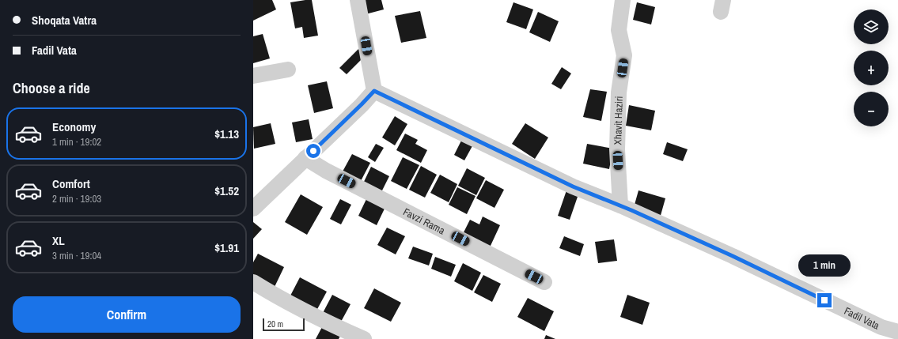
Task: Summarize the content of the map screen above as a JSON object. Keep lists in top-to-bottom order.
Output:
{
  "streets": {
    "street": ["Xhavit Haziri", "Favzi Rama", "Fadil Vata"]
  },
  "crossings": [
    ["Xhavit Haziri", "Fadil Vata"]
  ],
  "scale_bar": "20 m",
  "page": {
    "banner": ["Shoqata Vatra", "Fadil Vata"],
    "map_buttons": ["+", "−"],
    "heading": "Choose a ride",
    "list": [
      {
        "name": "Economy",
        "note": "1 min · 19:02",
        "value": "$1.13"
      },
      {
        "name": "Comfort",
        "note": "2 min · 19:03",
        "value": "$1.52"
      },
      {
        "name": "XL",
        "note": "3 min · 19:04",
        "value": "$1.91"
      }
    ],
    "bubble": "1 min",
    "buttons": "Confirm",
    "scale": "20 m"
  }
}
